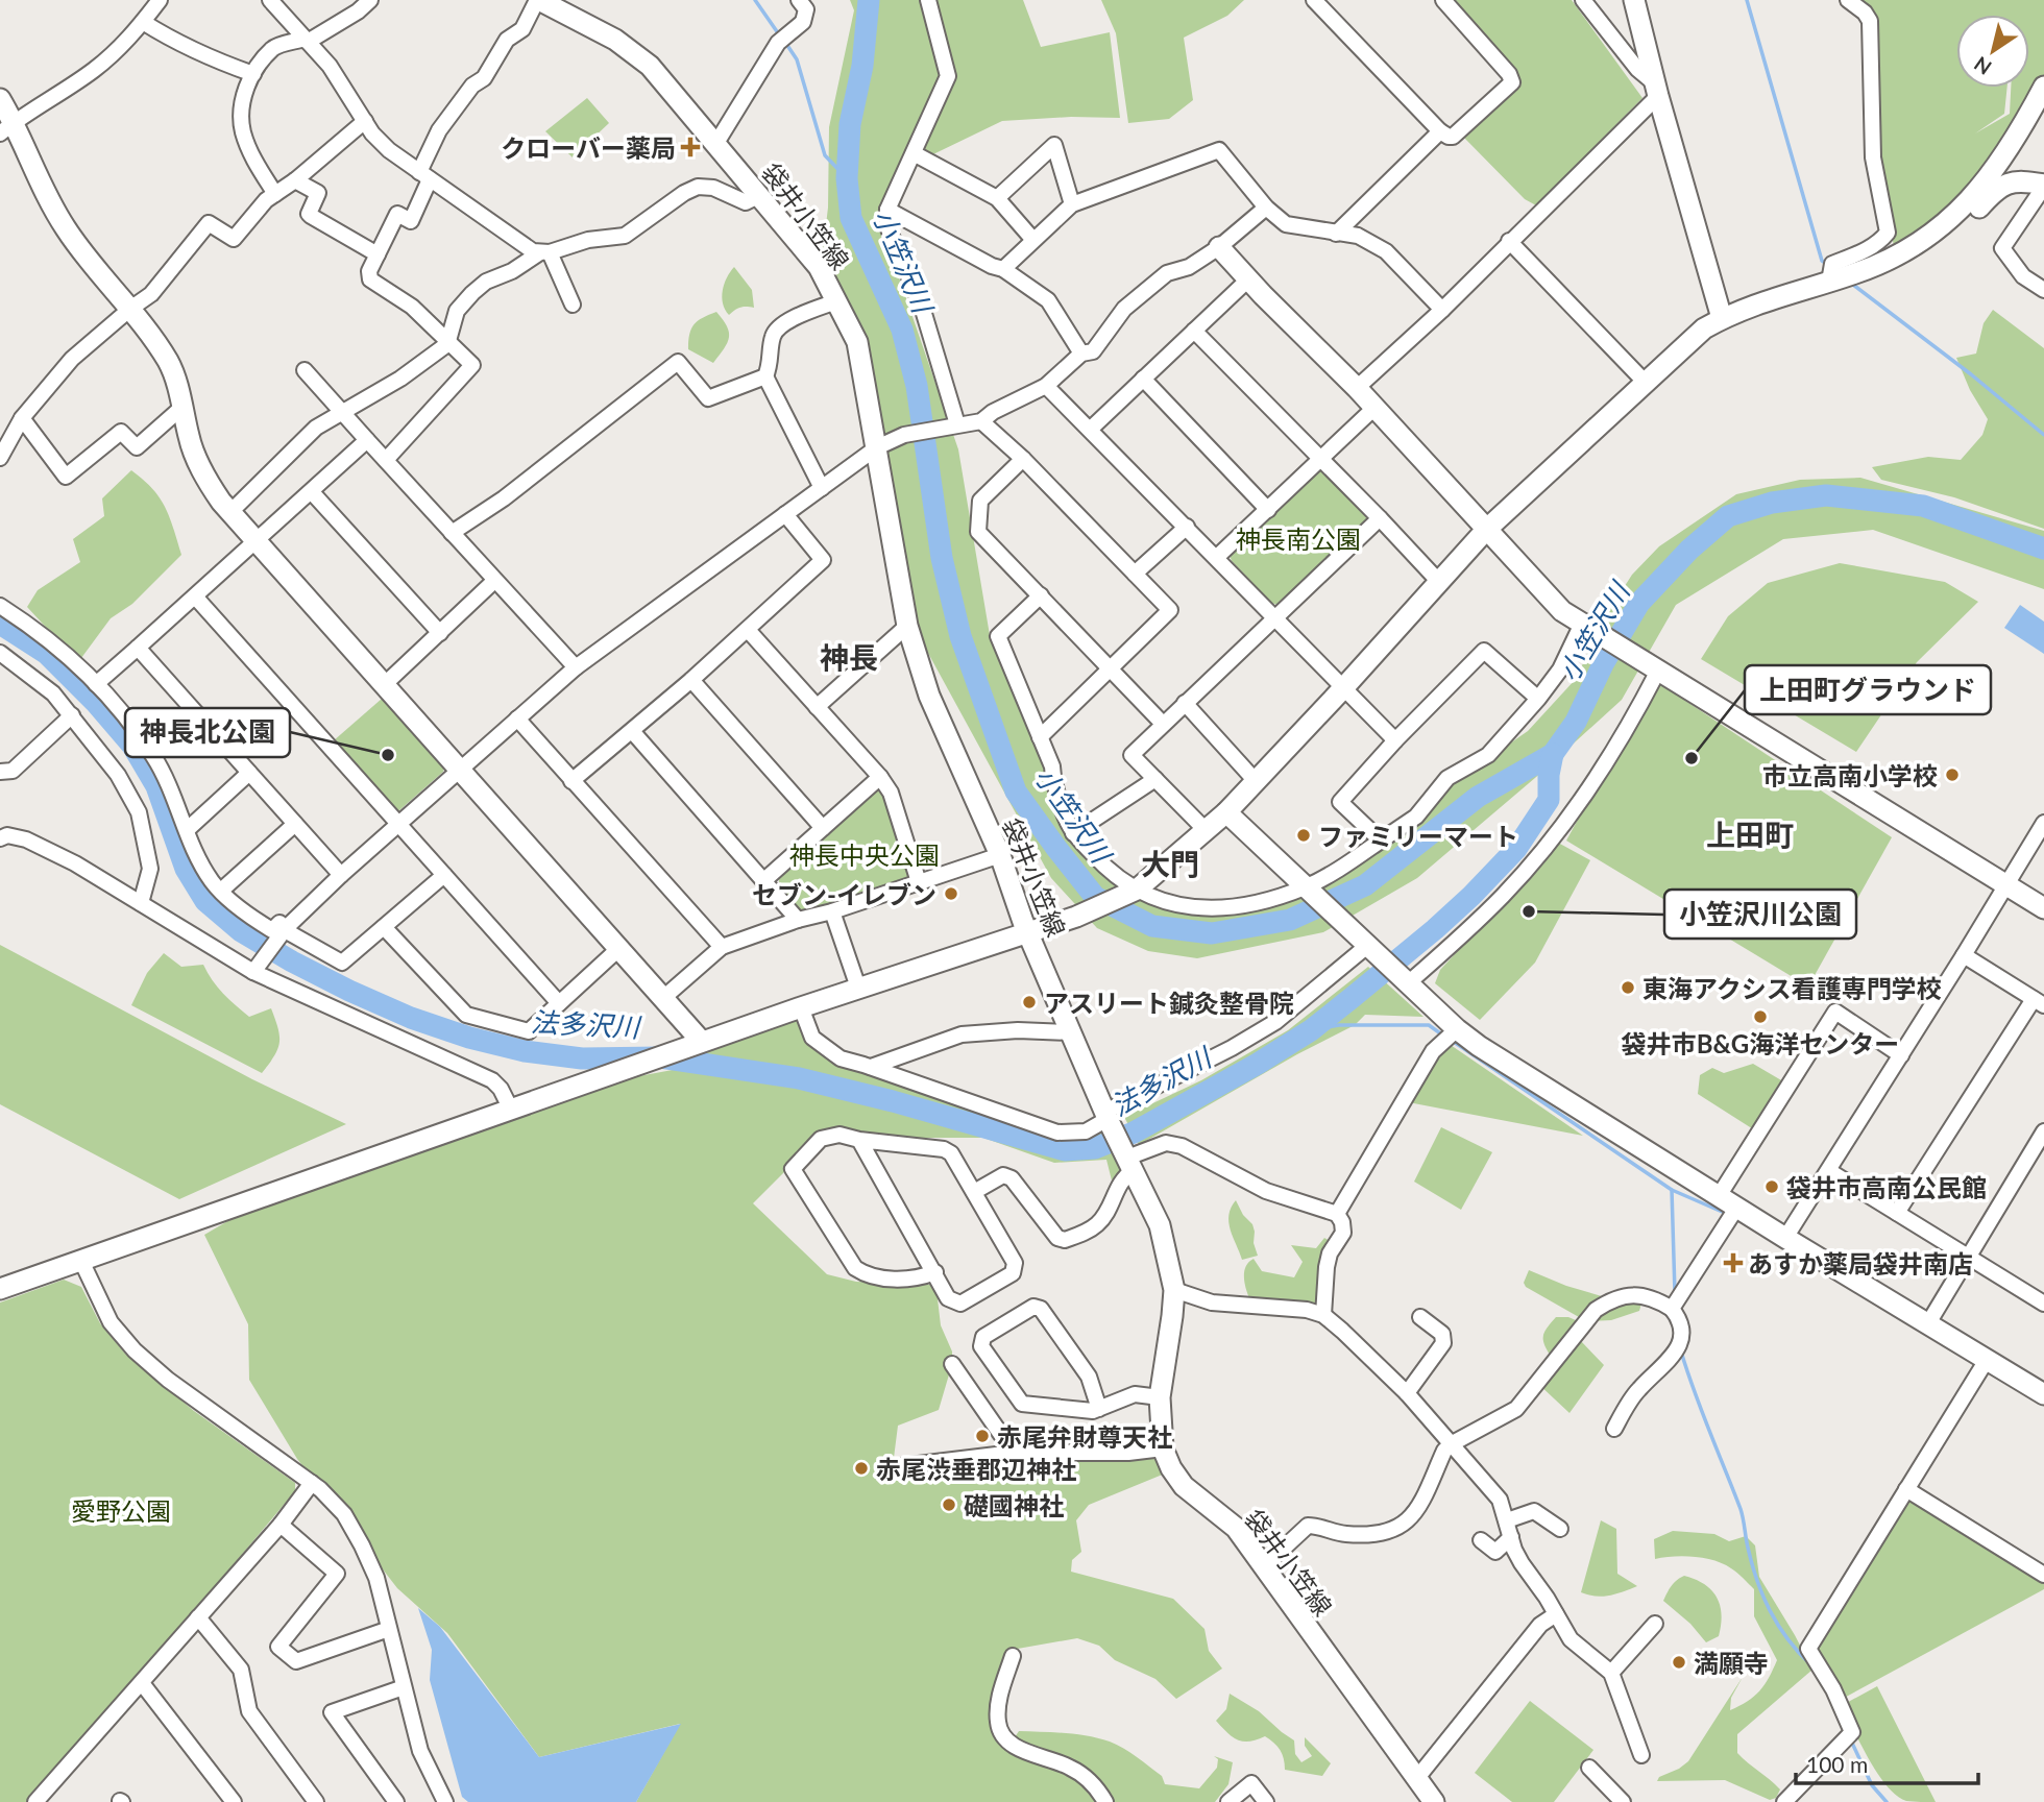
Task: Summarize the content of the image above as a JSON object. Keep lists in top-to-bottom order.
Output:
{
  "streets": {
    "street": ["袋井小笠線"]
  },
  "districts": ["神長", "上田町", "大門"],
  "water": ["小笠沢川", "法多沢川"],
  "parks": ["神長南公園", "神長中央公園", "愛野公園"],
  "places": {
    "health": ["クローバー薬局", "あすか薬局袋井南店"],
    "other": [
      "神長北公園",
      "上田町グラウンド",
      "市立高南小学校",
      "ファミリーマート",
      "セブン-イレブン",
      "小笠沢川公園",
      "東海アクシス看護専門学校",
      "アスリート鍼灸整骨院",
      "袋井市B&G海洋センター",
      "袋井市高南公民館",
      "赤尾弁財尊天社",
      "赤尾渋垂郡辺神社",
      "礎國神社",
      "満願寺"
    ]
  },
  "scale_bar": "100 m",
  "north": "bottom left"
}
